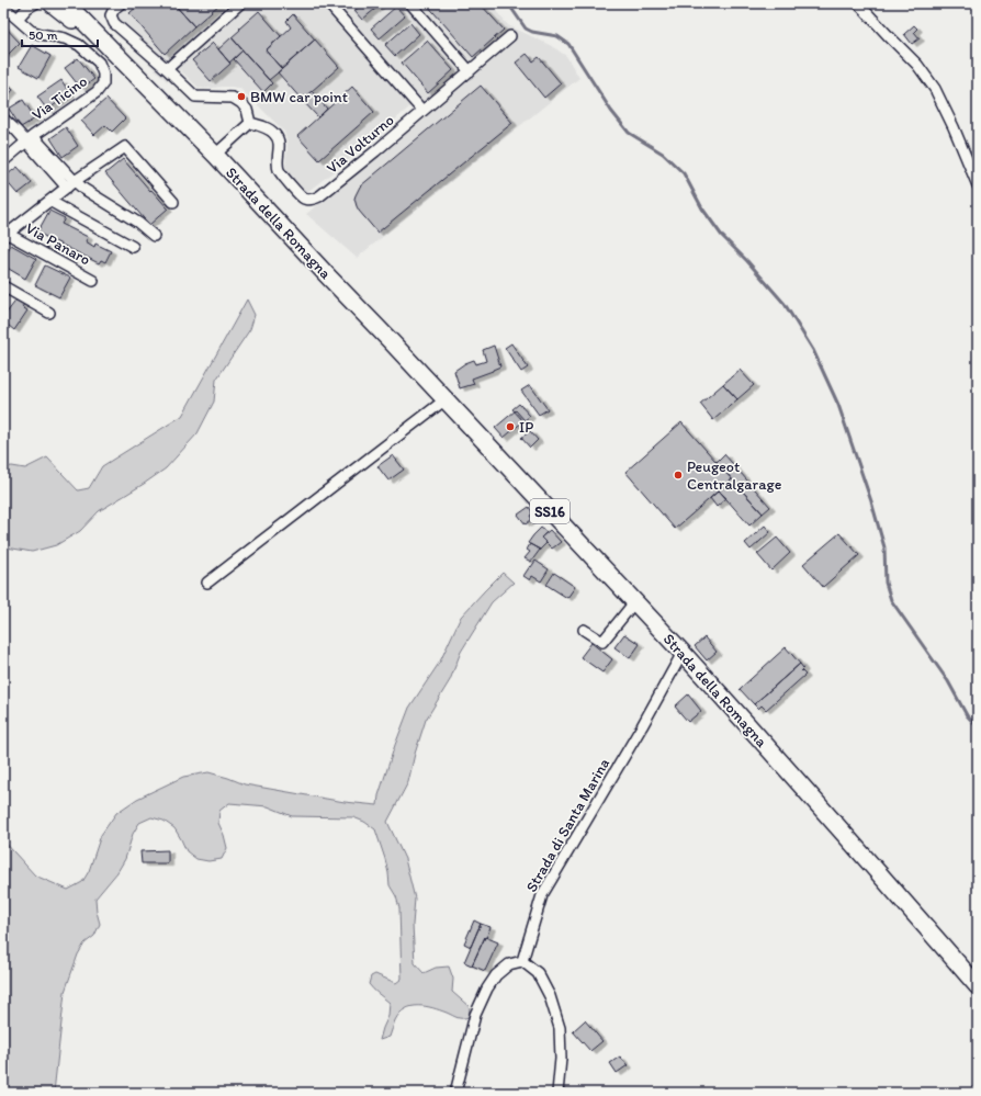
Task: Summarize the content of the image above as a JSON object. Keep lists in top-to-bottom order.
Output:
{
  "streets": {
    "main road": ["Strada della Romagna", "SS16"],
    "street": [
      "Via Ticino",
      "Via Volturno",
      "Via Panaro",
      "Strada di Santa Marina"
    ]
  },
  "crossings": [
    ["Strada della Romagna", "Strada di Santa Marina"]
  ],
  "places": ["BMW car point", "IP", "Peugeot Centralgarage"],
  "scale_bar": "50 m"
}
